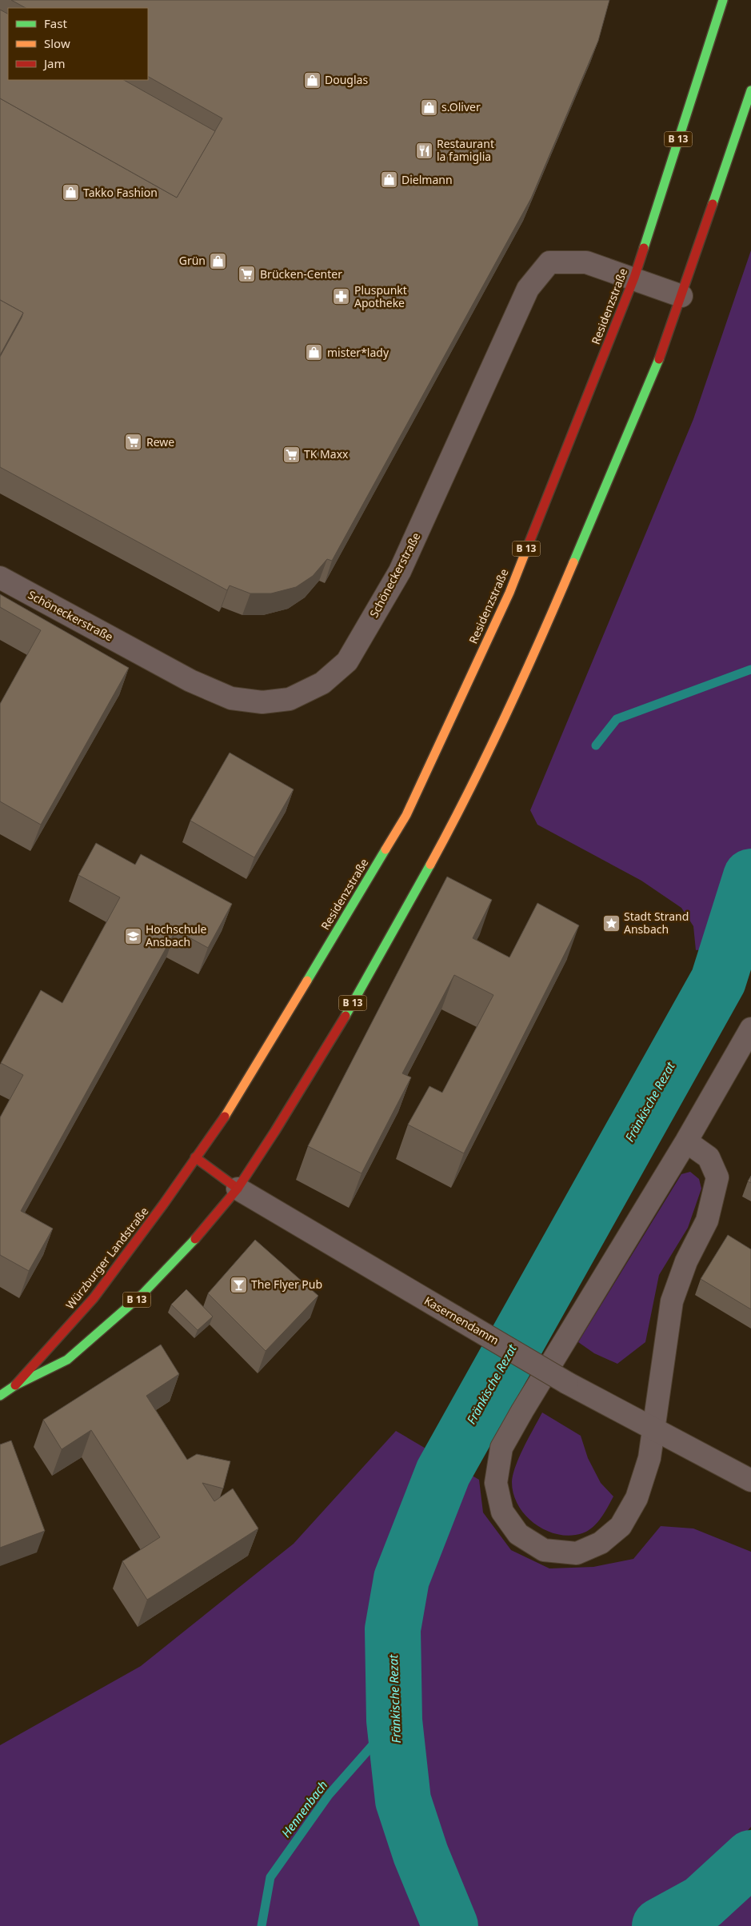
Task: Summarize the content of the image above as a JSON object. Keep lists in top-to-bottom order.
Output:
{
  "streets": {
    "main road": ["B 13", "Residenzstraße", "Würzburger Landstraße"],
    "street": ["Schöneckerstraße", "Kasernendamm"]
  },
  "crossings": [
    ["B 13", "Schöneckerstraße"],
    ["B 13", "Würzburger Landstraße"],
    ["B 13", "Kasernendamm"],
    ["Residenzstraße", "Schöneckerstraße"],
    ["Residenzstraße", "Würzburger Landstraße"],
    ["Würzburger Landstraße", "Kasernendamm"]
  ],
  "water": ["Fränkische Rezat", "Hennenbach"],
  "places": {
    "shop": [
      "Douglas",
      "s.Oliver",
      "Dielmann",
      "Takko Fashion",
      "Grün",
      "mister*lady"
    ],
    "restaurant": ["Restaurant la famiglia"],
    "supermarket": ["Brücken-Center", "Rewe", "TK Maxx"],
    "pharmacy": ["Pluspunkt Apotheke"],
    "place": ["Stadt Strand Ansbach"],
    "school or university": ["Hochschule Ansbach"],
    "bar": ["The Flyer Pub"]
  },
  "legend": ["Fast", "Slow", "Jam"]
}
